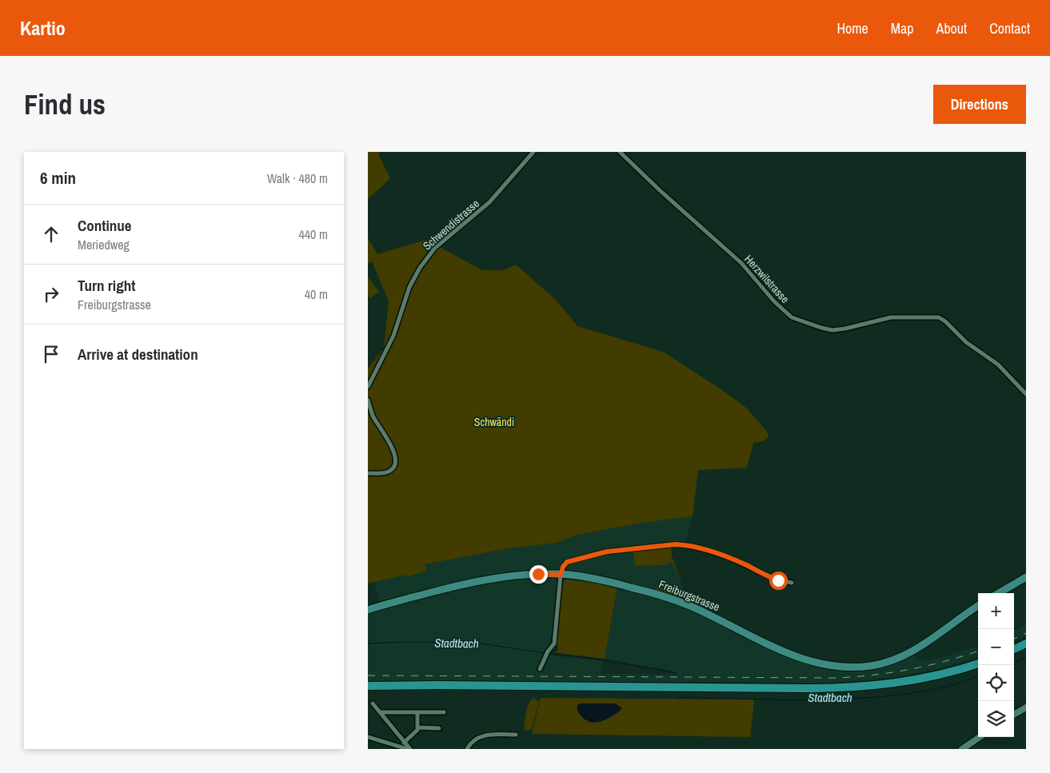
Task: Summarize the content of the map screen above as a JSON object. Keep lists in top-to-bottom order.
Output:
{
  "streets": {
    "main road": ["Freiburgstrasse"],
    "street": ["Schwendistrasse", "Herzwilstrasse"]
  },
  "water": ["Stadtbach"],
  "parks": ["Schwändi"],
  "page": {
    "header": "Kartio",
    "nav": [
      "Home",
      "Map",
      "About",
      "Contact"
    ],
    "buttons": "Directions",
    "title": "Find us",
    "heading": ["6 min", "Walk · 480 m"],
    "list": [
      ["Continue", "Meriedweg", "440 m"],
      ["Turn right", "Freiburgstrasse", "40 m"],
      "Arrive at destination"
    ],
    "map_buttons": ["+", "−"]
  }
}
